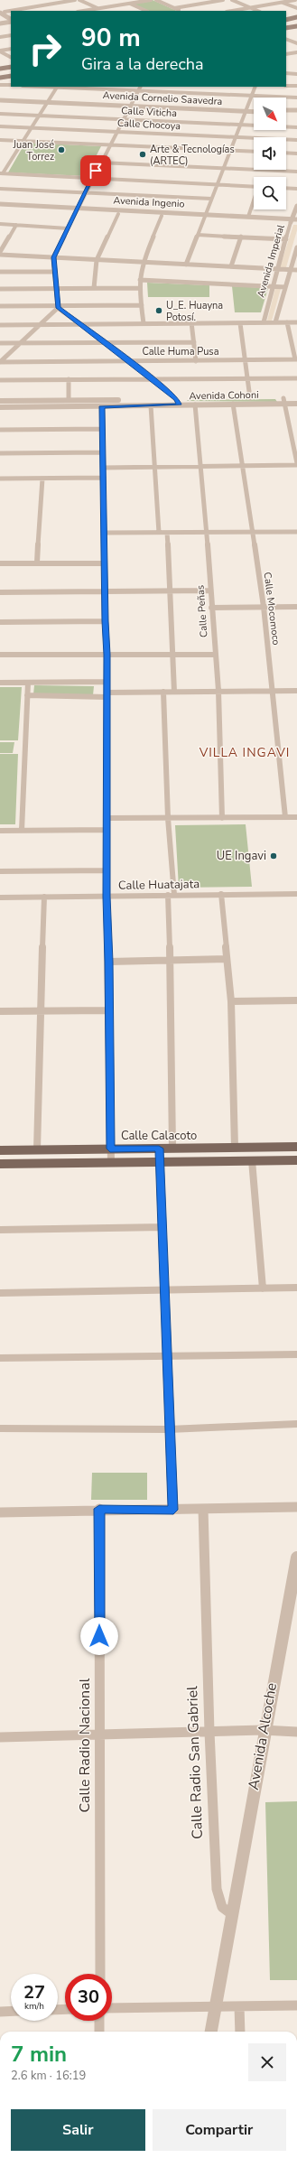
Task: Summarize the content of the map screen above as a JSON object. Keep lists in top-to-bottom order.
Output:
{
  "streets": {
    "main road": ["Calle Calacoto"],
    "street": [
      "Avenida Cornelio Saavedra",
      "Calle Viticha",
      "Calle Chocoya",
      "Avenida Ingenio",
      "Avenida Imperial",
      "Calle Huma Pusa",
      "Avenida Cohoni",
      "Calle Mocomoco",
      "Calle Peñas",
      "Calle Huatajata",
      "Avenida Alcoche",
      "Calle Radio Nacional",
      "Calle Radio San Gabriel"
    ]
  },
  "crossings": [
    ["Avenida Ingenio", "Avenida Imperial"],
    ["Avenida Cohoni", "Calle Mocomoco"],
    ["Avenida Cohoni", "Calle Peñas"],
    ["Avenida Alcoche", "Calle Radio San Gabriel"]
  ],
  "districts": ["VILLA INGAVI"],
  "places": [
    "Juan José Torrez",
    "Arte & Tecnologías (ARTEC)",
    "U_E. Huayna Potosí.",
    "UE Ingavi"
  ],
  "north": "bottom right",
  "page": {
    "turn": ["90 m", "Gira a la derecha"],
    "speed": "27 km/h",
    "limit": "30",
    "heading": ["7 min", "2.6 km · 16:19"],
    "buttons": ["Salir", "Compartir"]
  }
}
